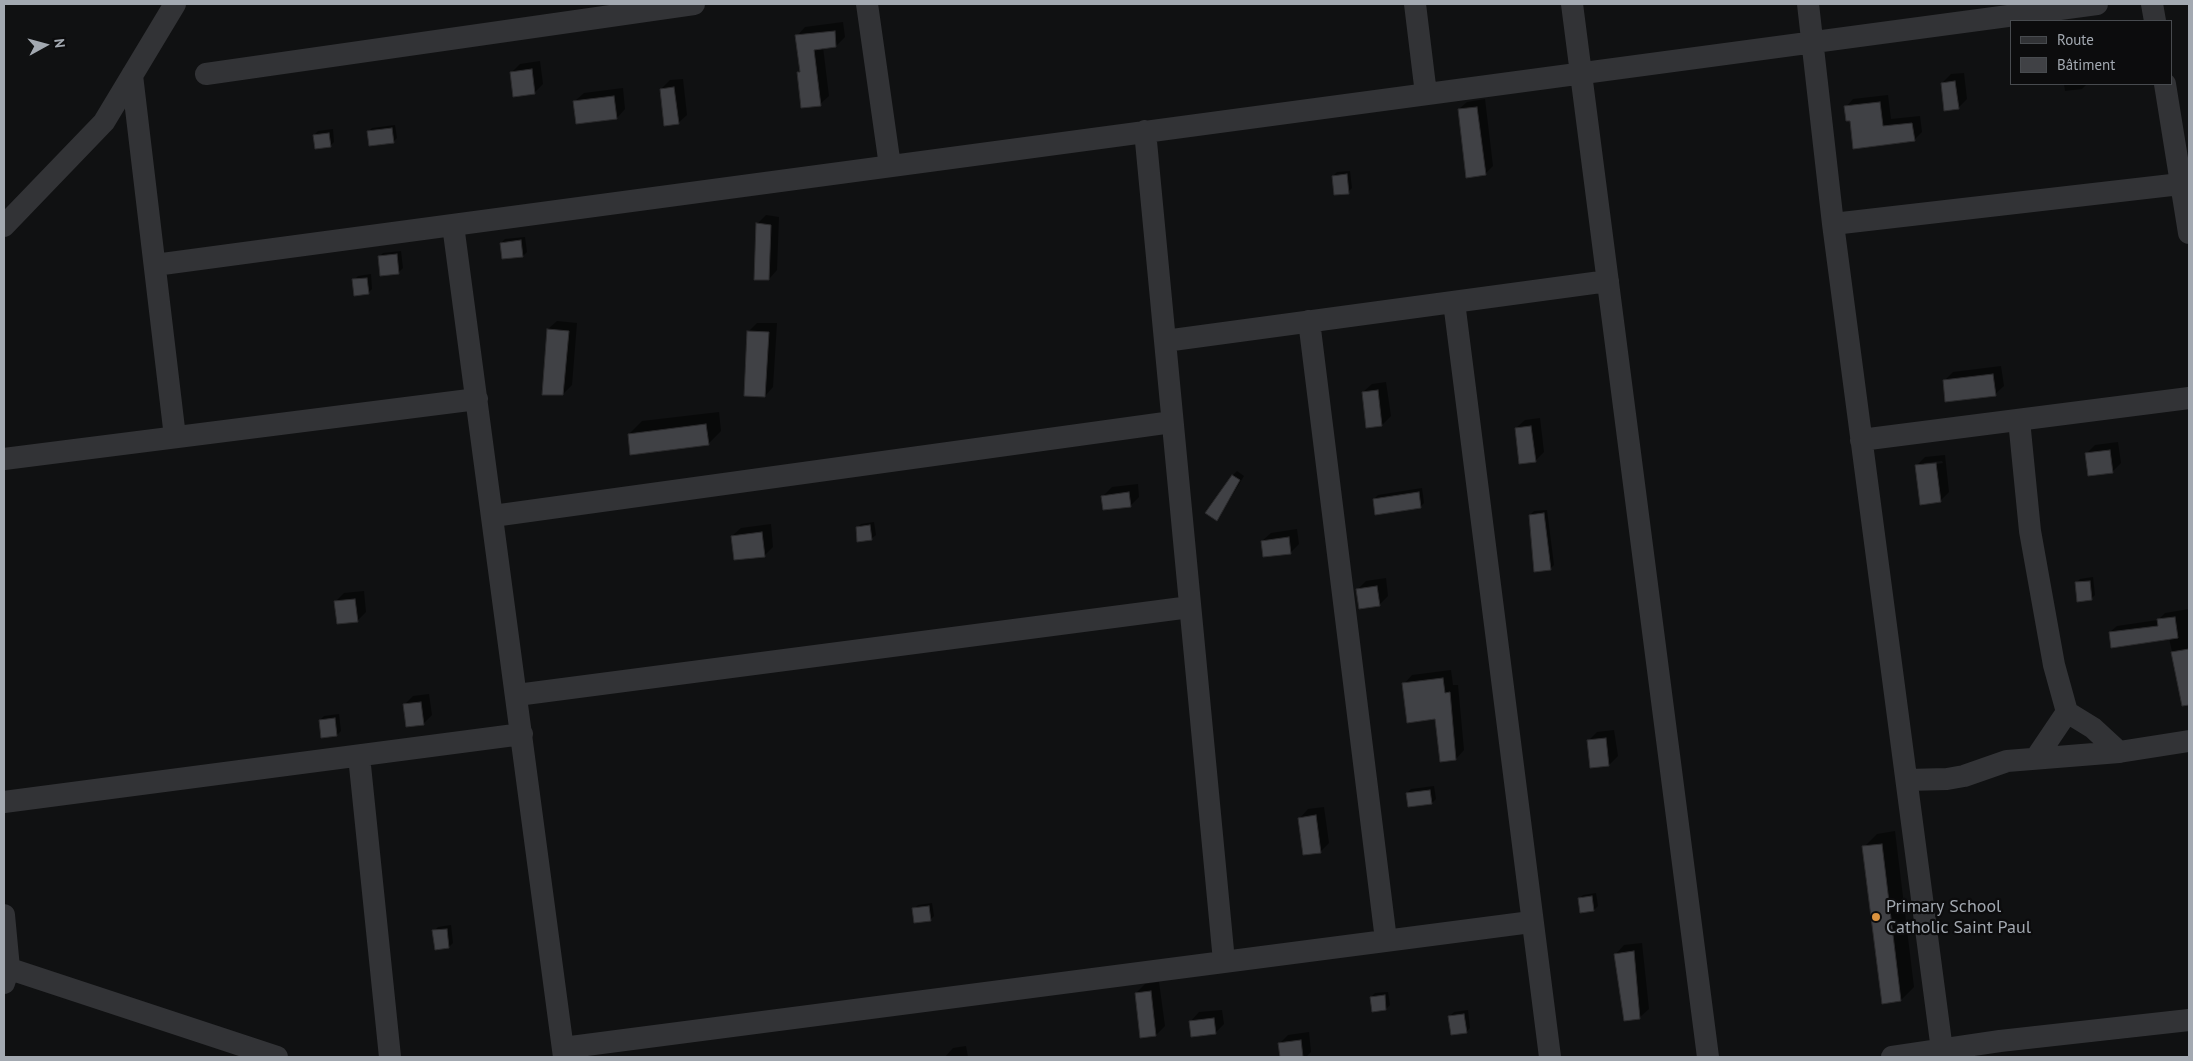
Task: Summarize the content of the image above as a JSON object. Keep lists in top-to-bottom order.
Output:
{
  "places": ["Primary School Catholic Saint Paul"],
  "legend": ["Route", "Bâtiment"],
  "north": "right"
}
